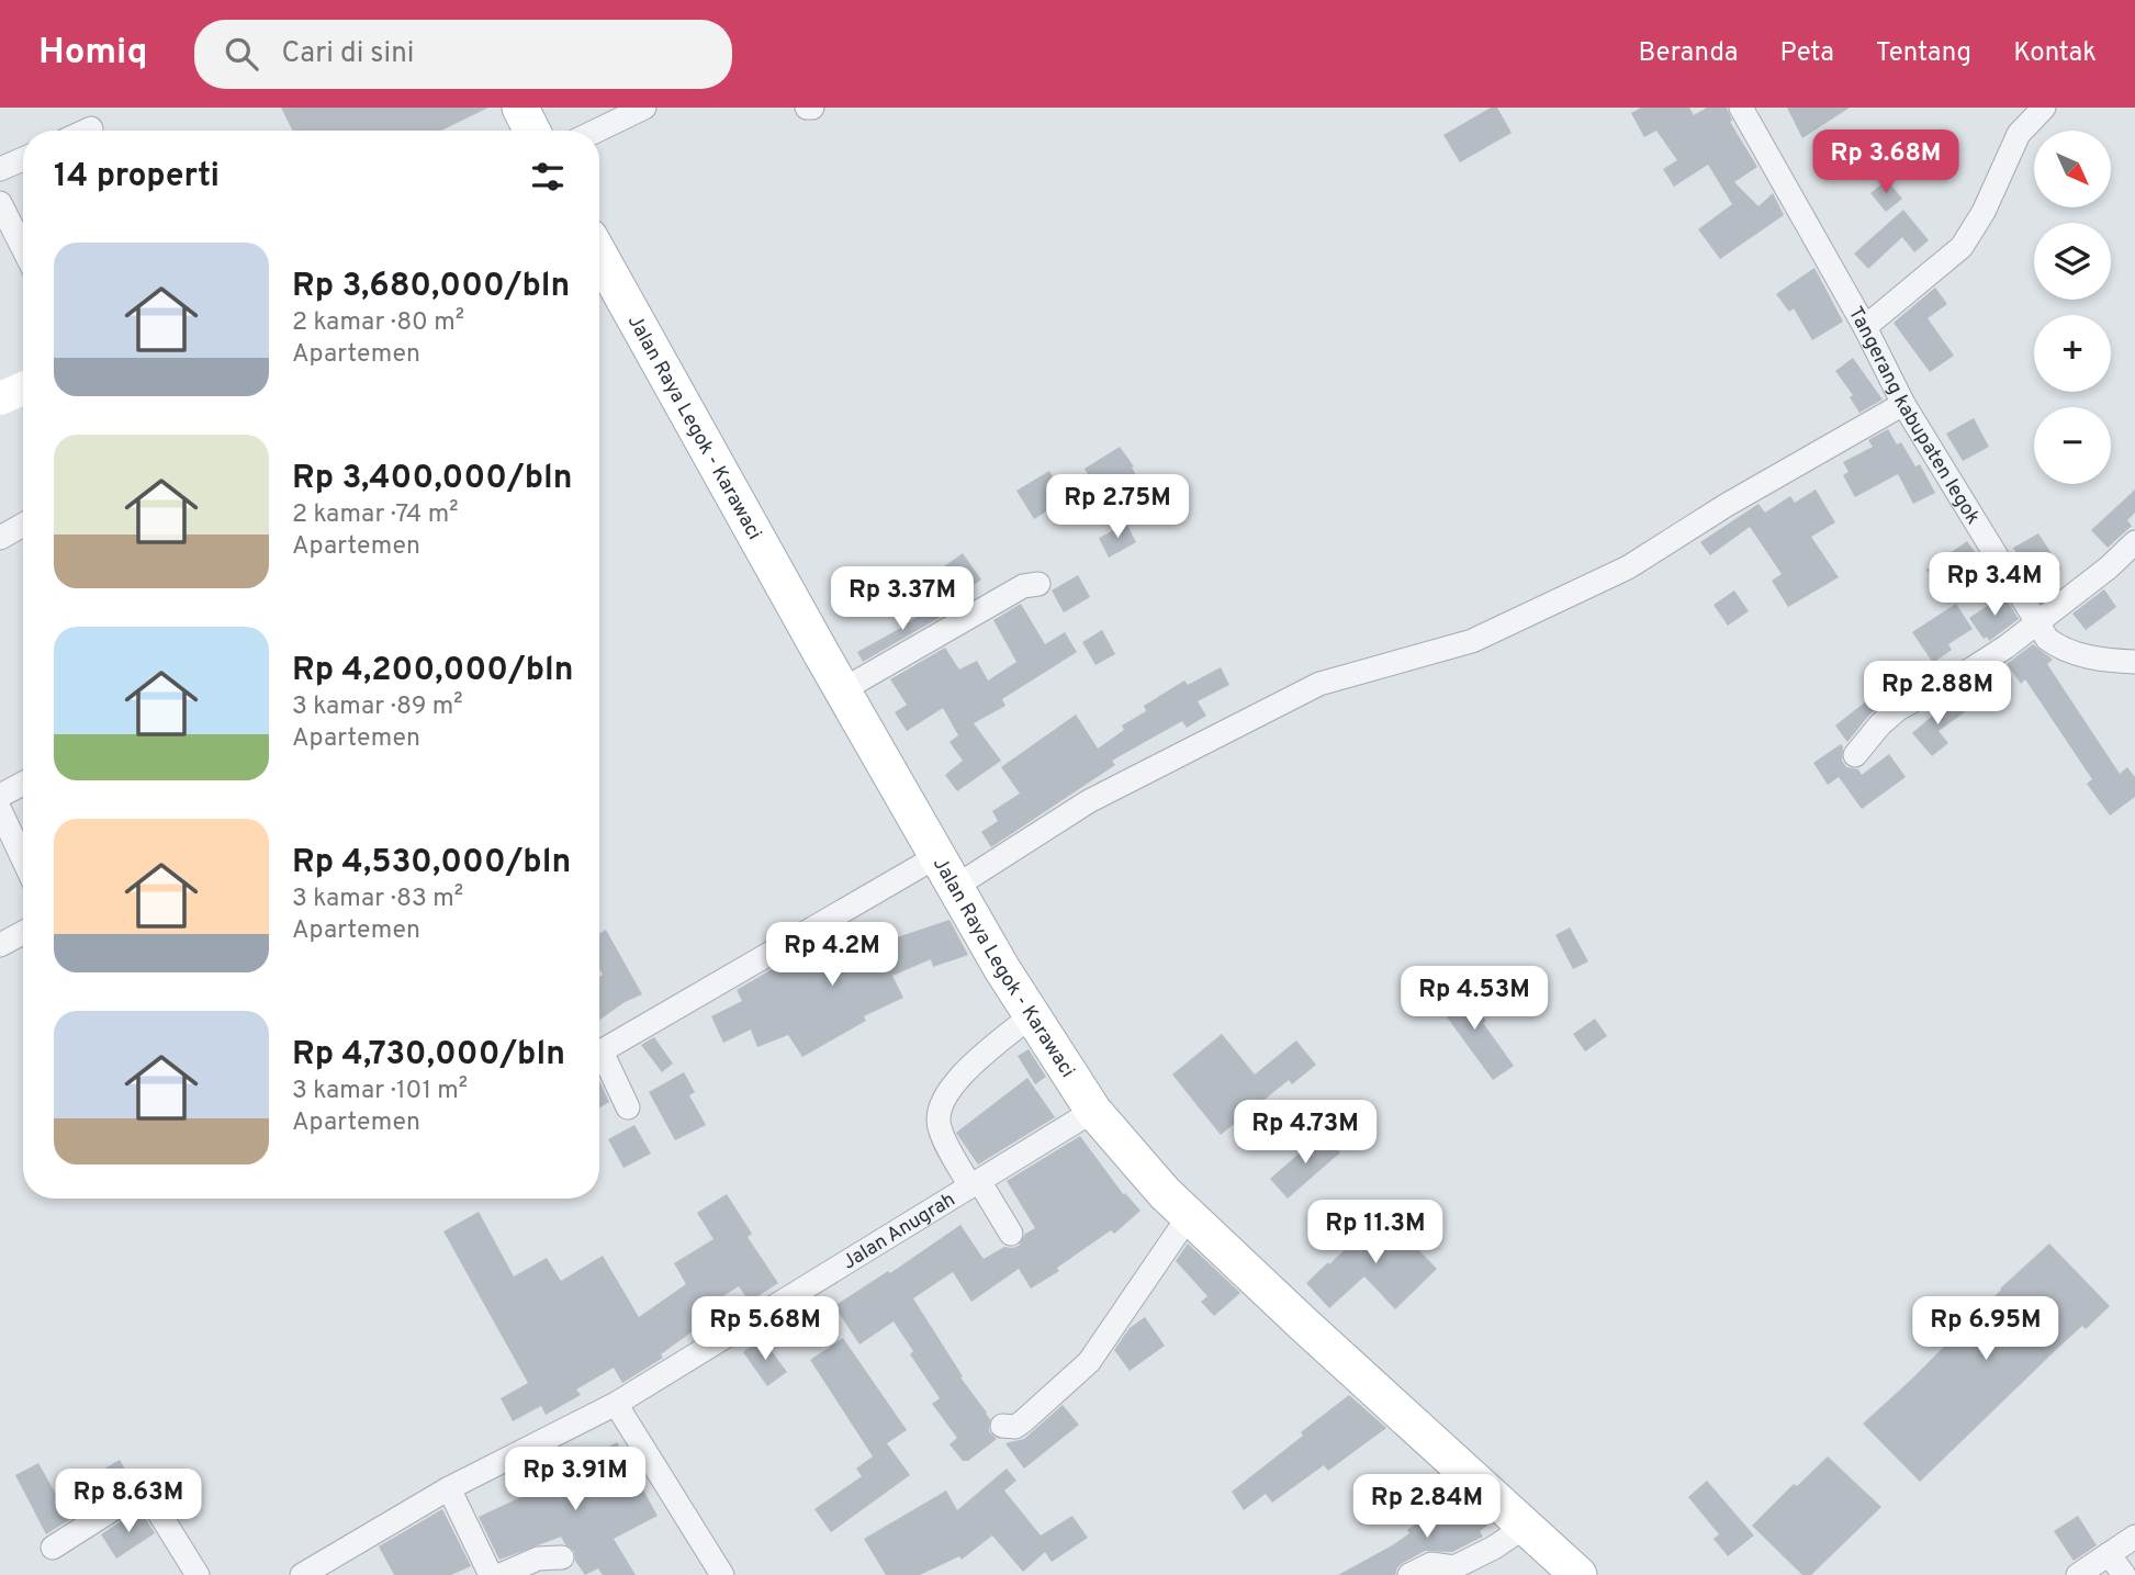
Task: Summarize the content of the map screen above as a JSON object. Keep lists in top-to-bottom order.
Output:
{
  "streets": {
    "main road": ["Jalan Raya Legok - Karawaci"],
    "street": ["Tangerang kabupaten legok", "Jalan Anugrah"]
  },
  "crossings": [
    ["Jalan Raya Legok - Karawaci", "Jalan Anugrah"]
  ],
  "north": "bottom right",
  "page": {
    "header": "Homiq",
    "search": "Cari di sini",
    "nav": [
      "Beranda",
      "Peta",
      "Tentang",
      "Kontak"
    ],
    "price": [
      "Rp 3.68M",
      "Rp 2.75M",
      "Rp 3.4M",
      "Rp 3.37M",
      "Rp 2.88M",
      "Rp 4.2M",
      "Rp 4.53M",
      "Rp 4.73M",
      "Rp 11.3M",
      "Rp 5.68M",
      "Rp 6.95M",
      "Rp 3.91M",
      "Rp 8.63M",
      "Rp 2.84M"
    ],
    "map_buttons": ["+", "−"],
    "heading": "14 properti",
    "list": [
      {
        "name": "Rp 3,680,000/bln",
        "note": "2 kamar · 80 m² · Apartemen"
      },
      {
        "name": "Rp 3,400,000/bln",
        "note": "2 kamar · 74 m² · Apartemen"
      },
      {
        "name": "Rp 4,200,000/bln",
        "note": "3 kamar · 89 m² · Apartemen"
      },
      {
        "name": "Rp 4,530,000/bln",
        "note": "3 kamar · 83 m² · Apartemen"
      },
      {
        "name": "Rp 4,730,000/bln",
        "note": "3 kamar · 101 m² · Apartemen"
      }
    ]
  }
}
